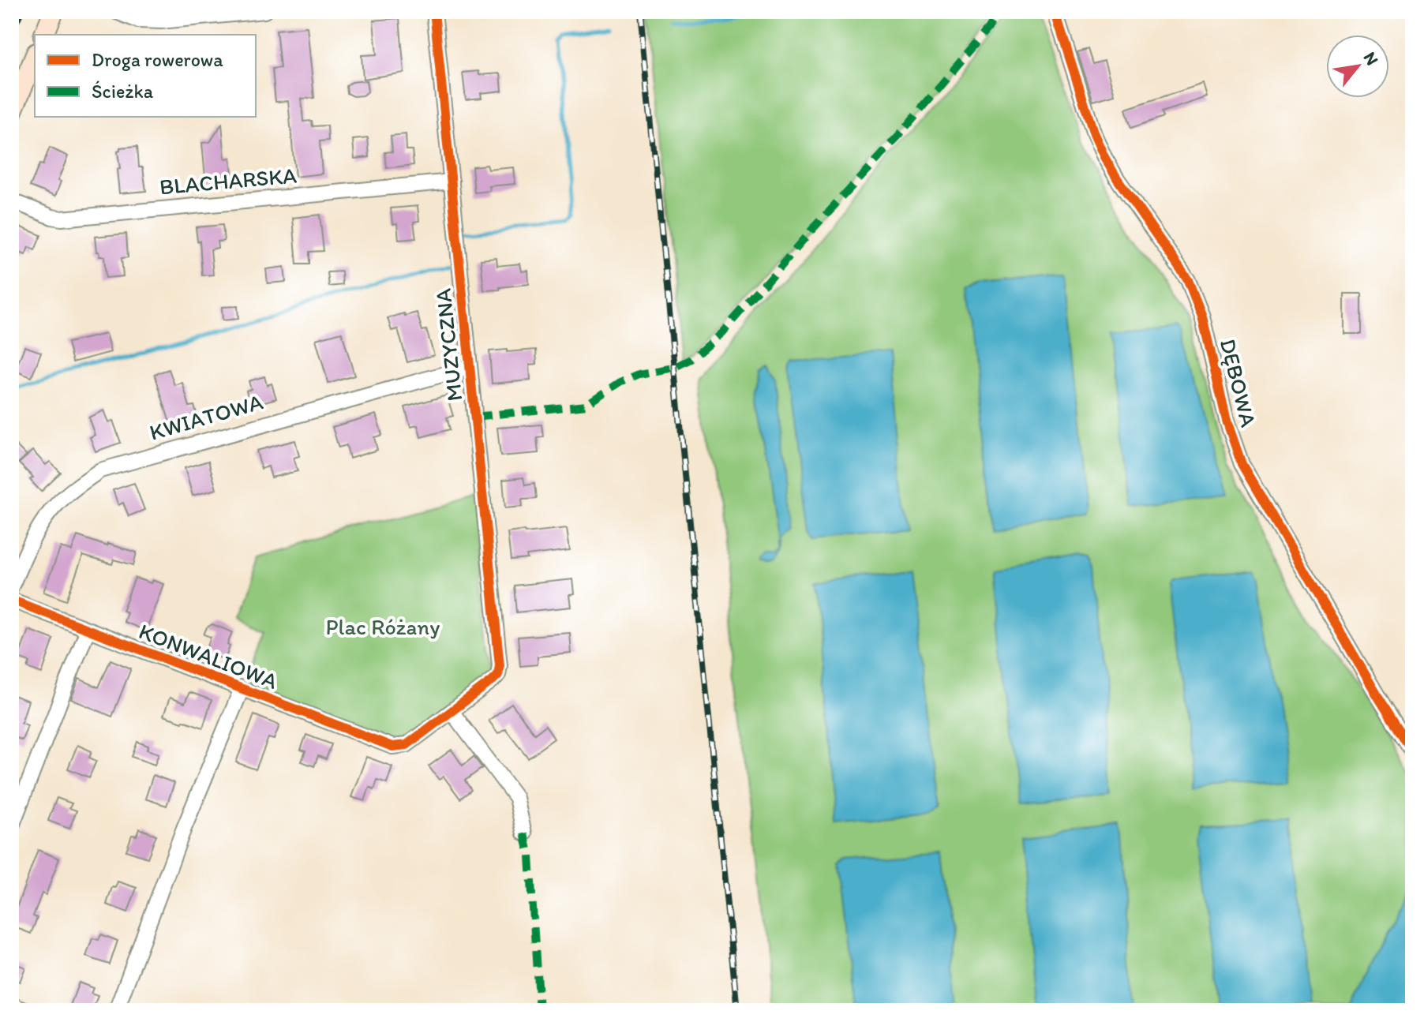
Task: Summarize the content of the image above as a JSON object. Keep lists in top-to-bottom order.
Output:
{
  "streets": {
    "street": [
      "BLACHARSKA",
      "MUZYCZNA",
      "DĘBOWA",
      "KWIATOWA",
      "KONWALIOWA"
    ]
  },
  "crossings": [
    ["BLACHARSKA", "MUZYCZNA"],
    ["MUZYCZNA", "KWIATOWA"],
    ["MUZYCZNA", "KONWALIOWA"]
  ],
  "parks": ["Plac Różany"],
  "legend": ["Droga rowerowa", "Ścieżka"],
  "north": "top right"
}
